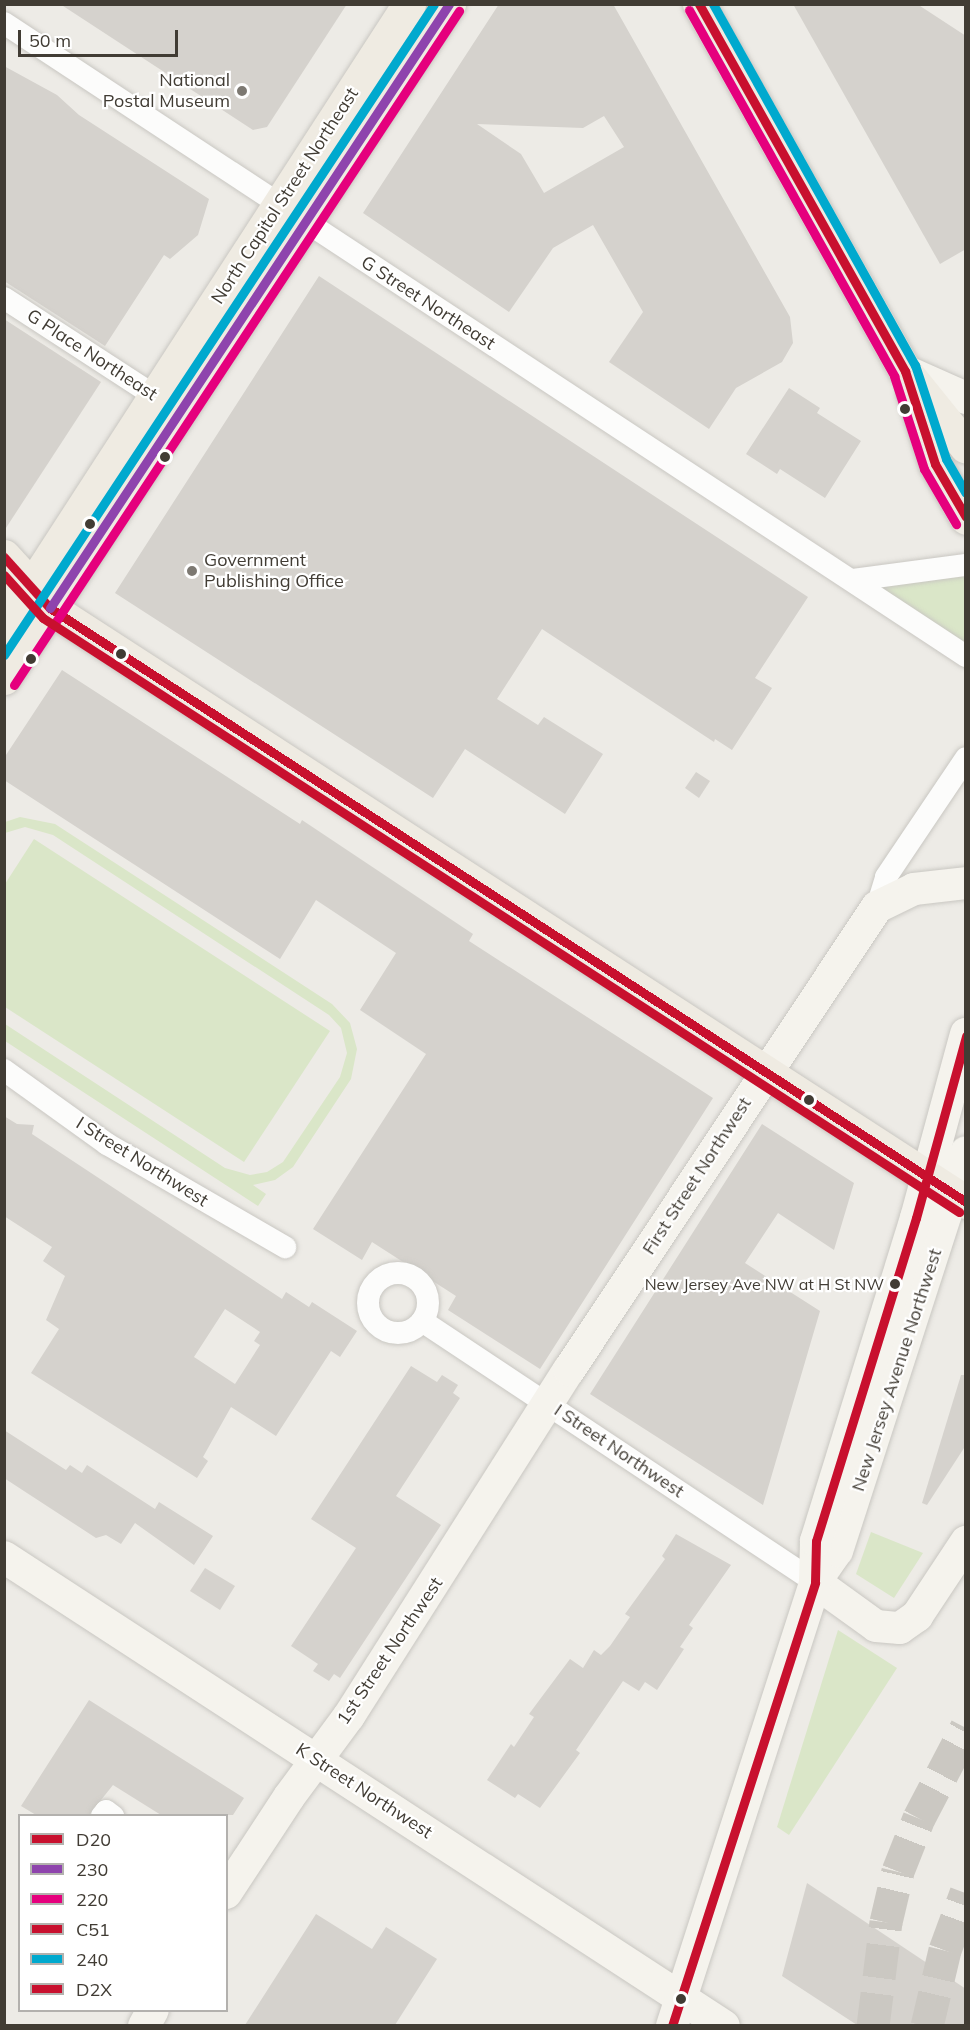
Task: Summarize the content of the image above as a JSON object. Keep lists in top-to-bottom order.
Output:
{
  "streets": {
    "main road": ["North Capitol Street Northeast"],
    "street": [
      "G Street Northeast",
      "G Place Northeast",
      "I Street Northwest",
      "First Street Northwest",
      "New Jersey Avenue Northwest",
      "1st Street Northwest",
      "K Street Northwest"
    ]
  },
  "crossings": [
    ["North Capitol Street Northeast", "G Street Northeast"],
    ["North Capitol Street Northeast", "G Place Northeast"],
    ["I Street Northwest", "First Street Northwest"],
    ["I Street Northwest", "New Jersey Avenue Northwest"],
    ["I Street Northwest", "1st Street Northwest"],
    ["First Street Northwest", "1st Street Northwest"],
    ["New Jersey Avenue Northwest", "K Street Northwest"],
    ["1st Street Northwest", "K Street Northwest"]
  ],
  "places": ["National Postal Museum", "Government Publishing Office", "New Jersey Ave NW at H St NW"],
  "lines": [
    "transit line 230",
    "transit line C51",
    "transit line 240",
    "transit line 220",
    "transit line D20",
    "transit line D2X"
  ],
  "legend": [
    "D20",
    "230",
    "220",
    "C51",
    "240",
    "D2X"
  ],
  "scale_bar": "50 m"
}
